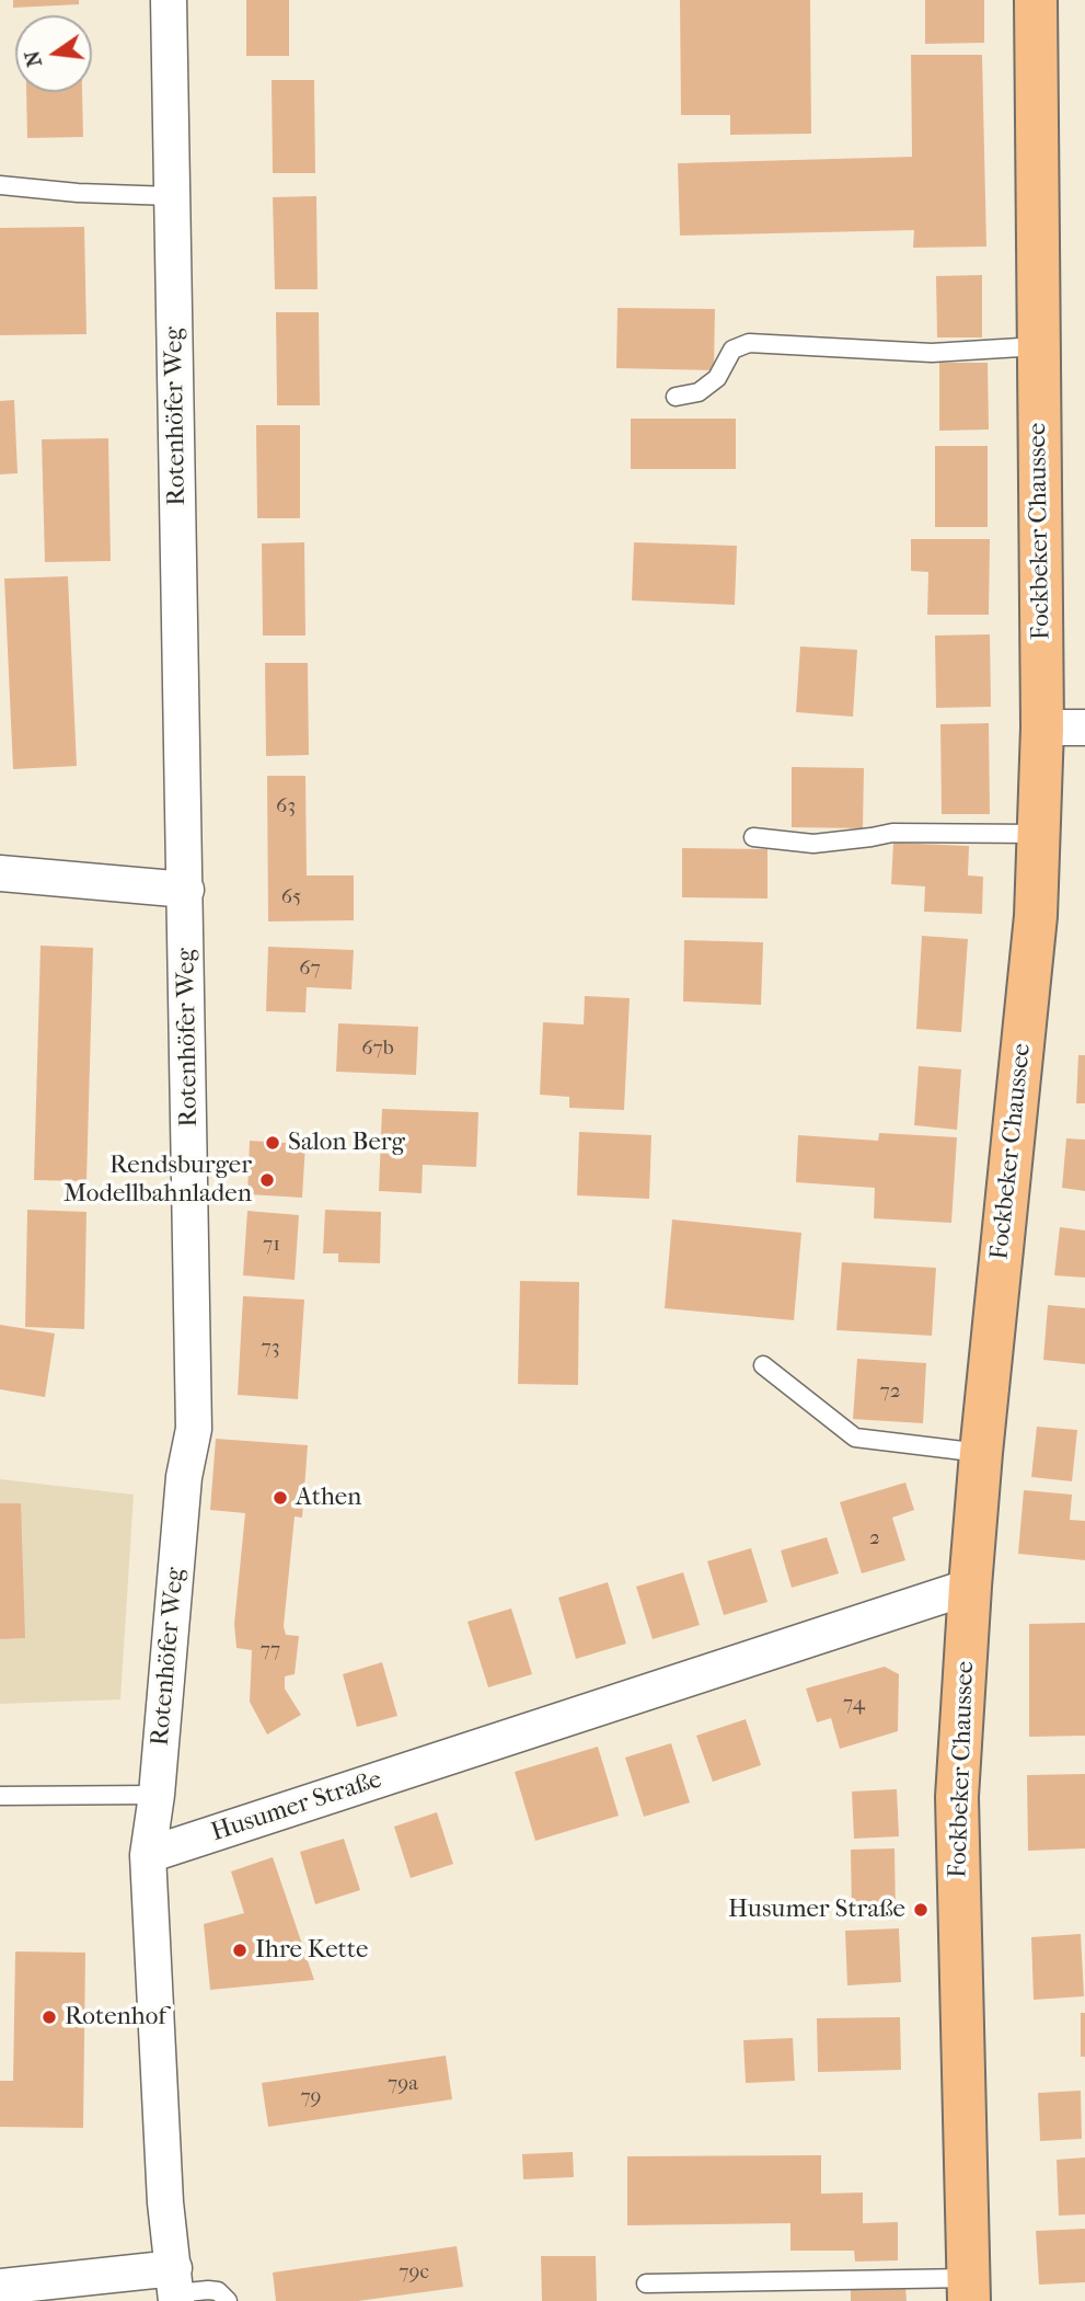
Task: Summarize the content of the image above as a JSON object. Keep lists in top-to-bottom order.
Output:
{
  "streets": {
    "main road": ["Fockbeker Chaussee"],
    "street": ["Rotenhöfer Weg", "Husumer Straße"]
  },
  "crossings": [
    ["Rotenhöfer Weg", "Husumer Straße"],
    ["Fockbeker Chaussee", "Husumer Straße"]
  ],
  "places": [
    "Salon Berg",
    "Rendsburger Modellbahnladen",
    "Athen",
    "Husumer Straße",
    "Ihre Kette",
    "Rotenhof"
  ],
  "house_numbers": [
    "63",
    "65",
    "67",
    "67b",
    "71",
    "73",
    "72",
    "2",
    "77",
    "74",
    "79a",
    "79",
    "79c"
  ],
  "north": "left"
}
